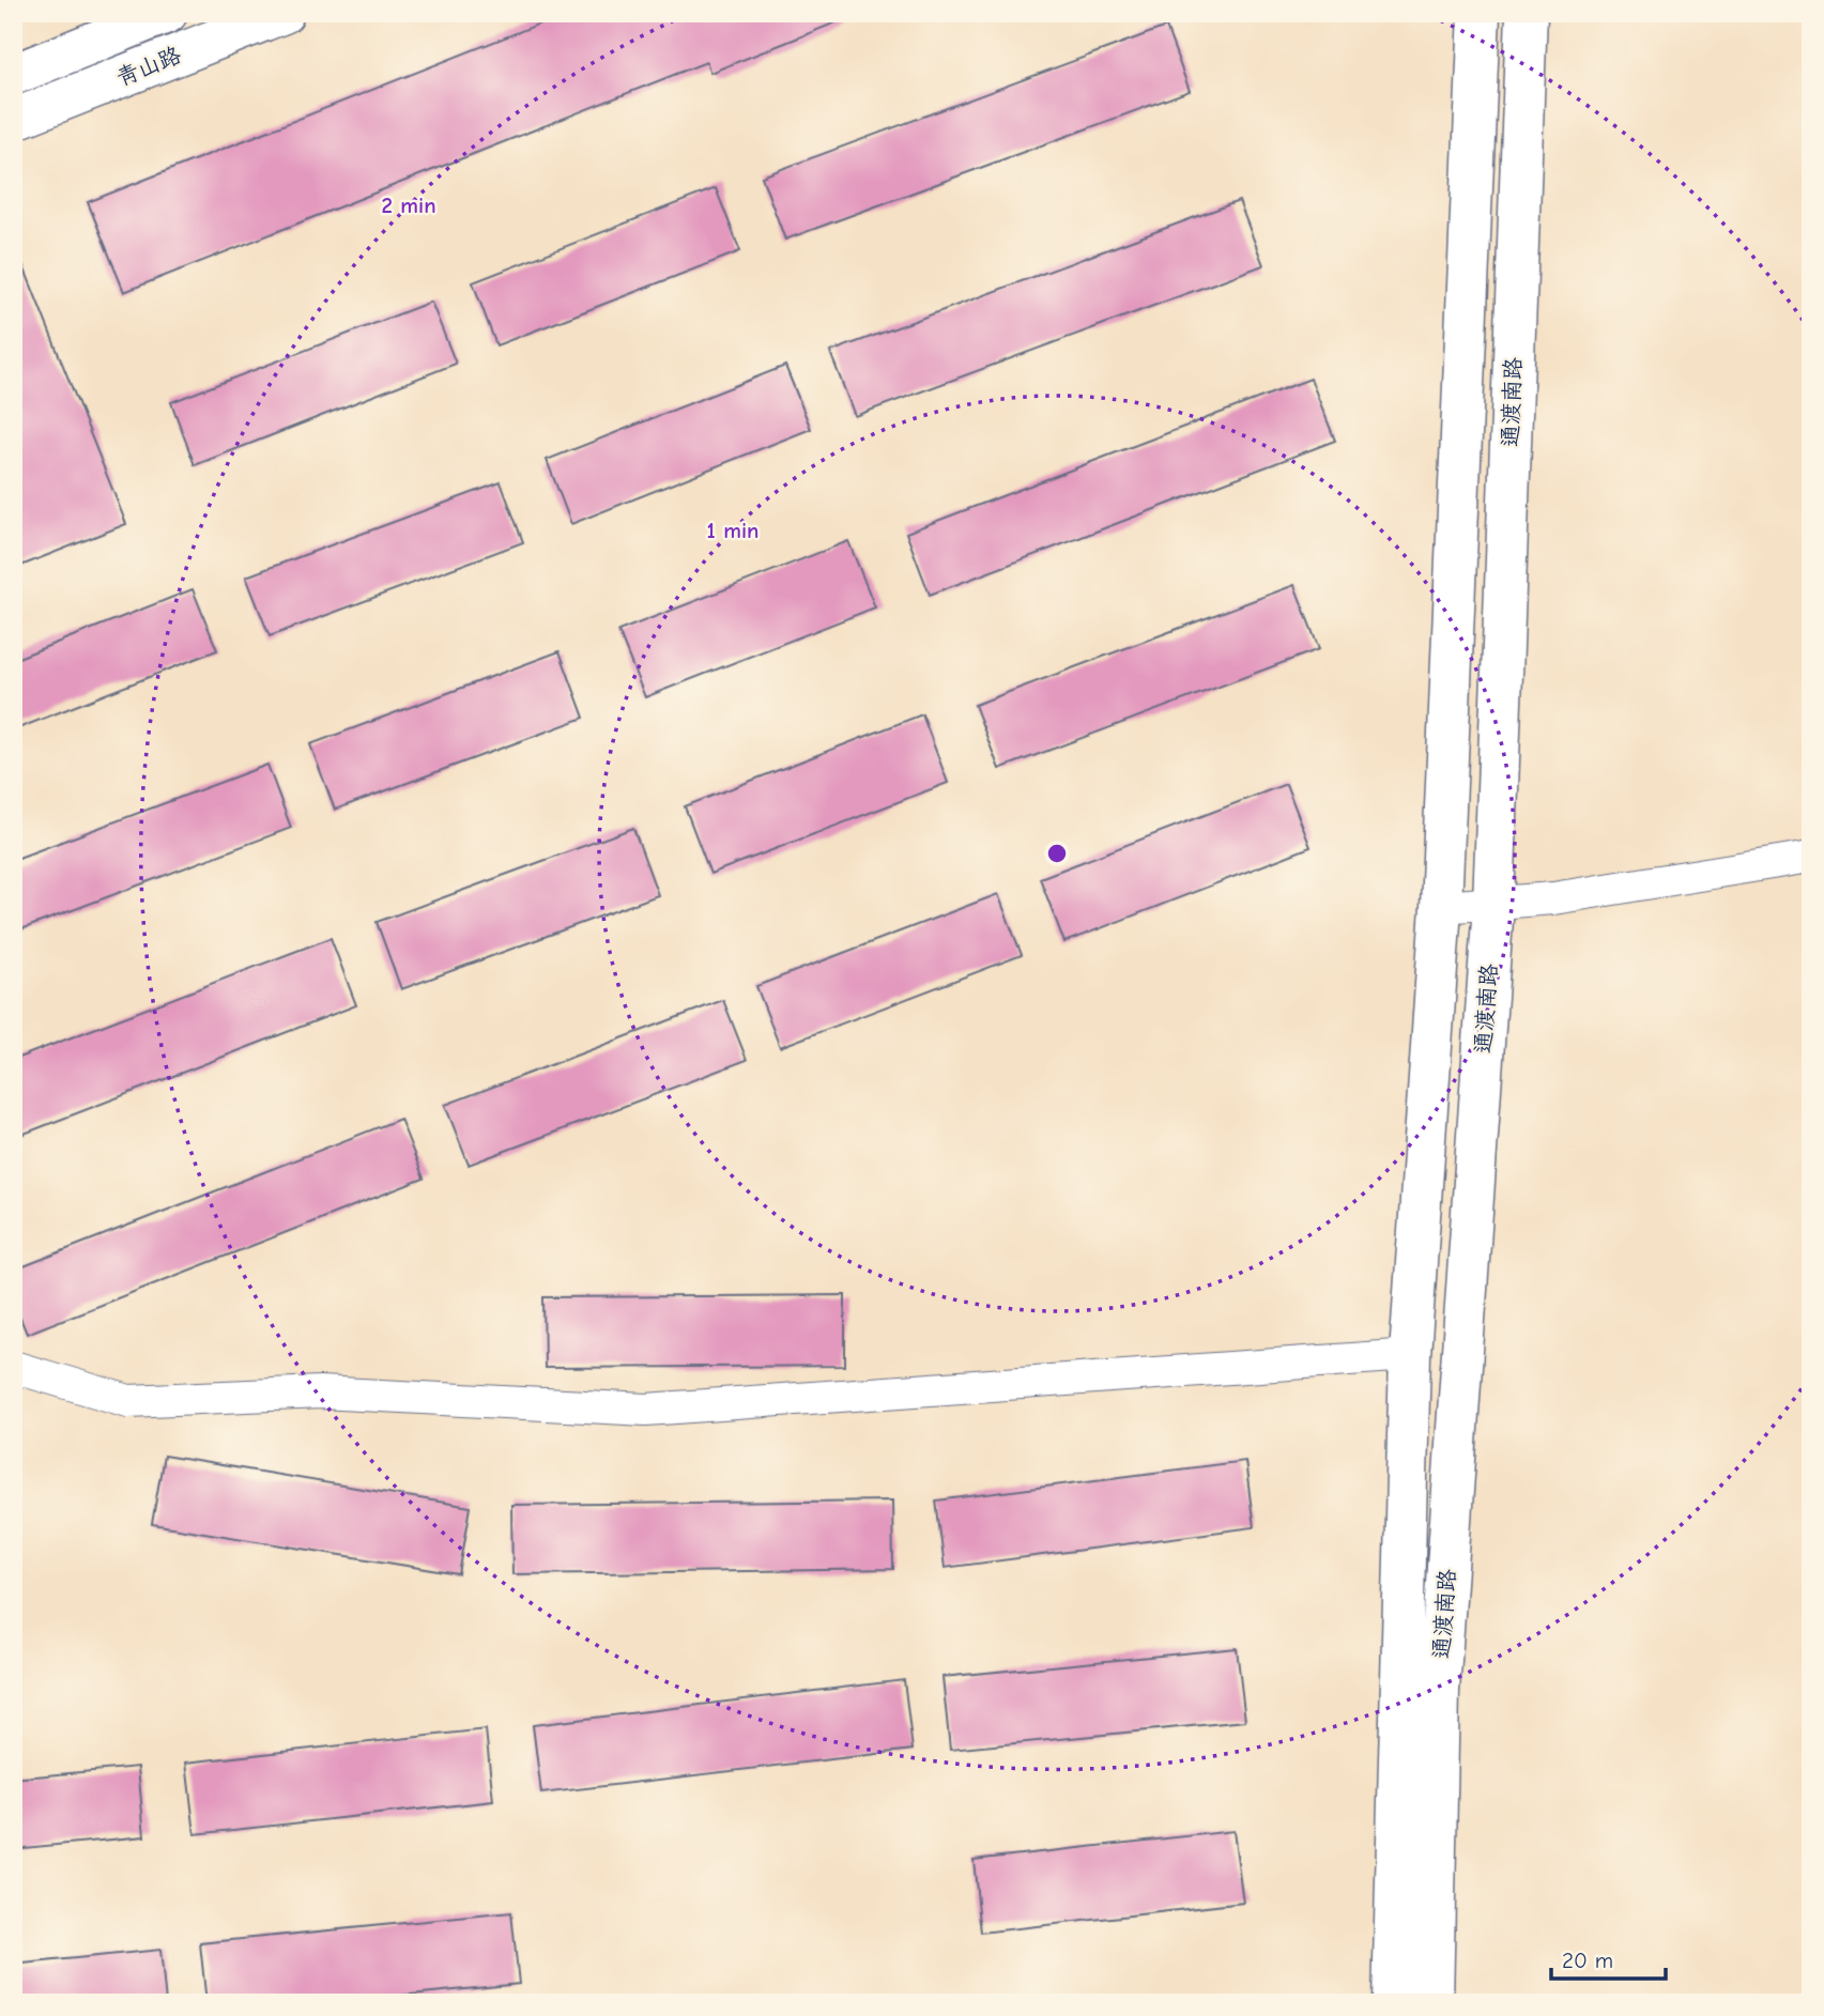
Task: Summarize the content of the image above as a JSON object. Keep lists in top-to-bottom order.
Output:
{
  "streets": {
    "main road": ["青山路", "通渡南路"]
  },
  "scale_bar": "20 m",
  "rings": ["2 min", "1 min"]
}
